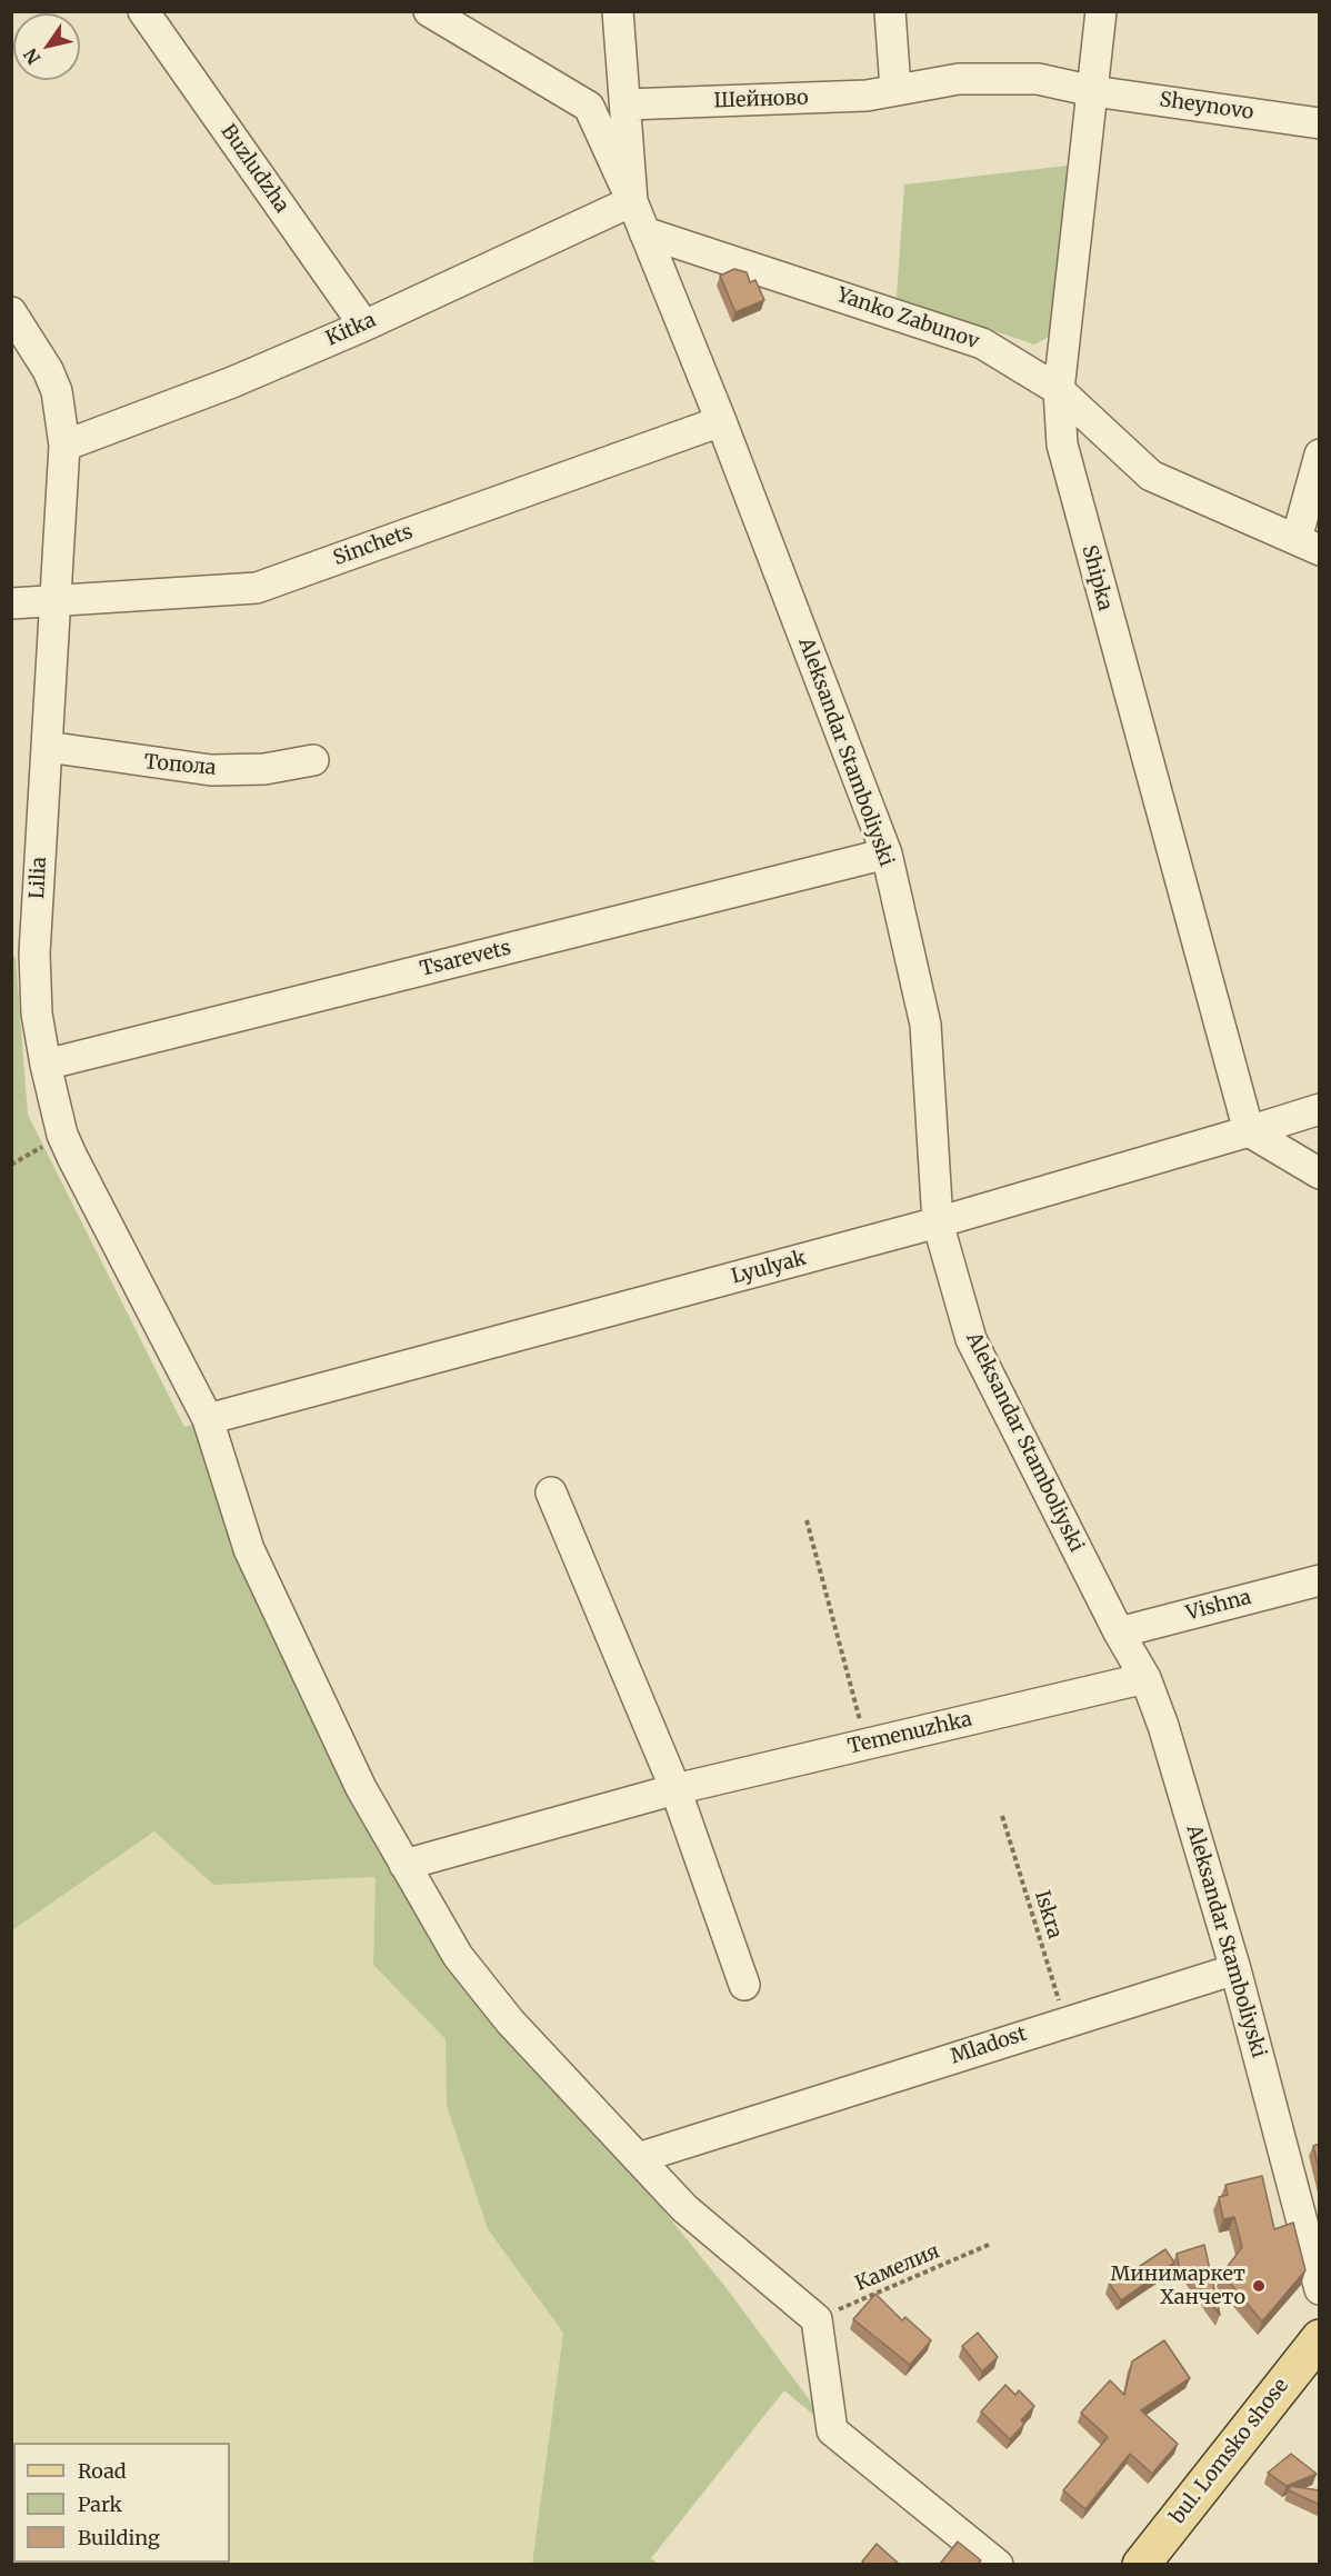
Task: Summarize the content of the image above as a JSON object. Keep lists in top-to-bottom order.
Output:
{
  "streets": {
    "main road": ["bul. Lomsko shose"],
    "street": [
      "Шейново",
      "Sheynovo",
      "Buzludzha",
      "Yanko Zabunov",
      "Kitka",
      "Sinchets",
      "Shipka",
      "Aleksandar Stamboliyski",
      "Топола",
      "Lilia",
      "Tsarevets",
      "Lyulyak",
      "Vishna",
      "Temenuzhka",
      "Mladost"
    ],
    "path": ["Iskra", "Камелия"]
  },
  "crossings": [
    ["Шейново", "Sheynovo"],
    ["Шейново", "Shipka"],
    ["Шейново", "Aleksandar Stamboliyski"],
    ["Sheynovo", "Shipka"],
    ["Buzludzha", "Kitka"],
    ["Yanko Zabunov", "Shipka"],
    ["Yanko Zabunov", "Aleksandar Stamboliyski"],
    ["Kitka", "Aleksandar Stamboliyski"],
    ["Kitka", "Lilia"],
    ["Sinchets", "Aleksandar Stamboliyski"],
    ["Sinchets", "Lilia"],
    ["Shipka", "Lyulyak"],
    ["Aleksandar Stamboliyski", "Tsarevets"],
    ["Aleksandar Stamboliyski", "Lyulyak"],
    ["Aleksandar Stamboliyski", "Vishna"],
    ["Aleksandar Stamboliyski", "Temenuzhka"],
    ["Aleksandar Stamboliyski", "Mladost"],
    ["Топола", "Lilia"],
    ["Lilia", "Tsarevets"],
    ["Lilia", "Lyulyak"],
    ["Lilia", "Temenuzhka"],
    ["Lilia", "Mladost"],
    ["Lilia", "Камелия"],
    ["Iskra", "Mladost"]
  ],
  "places": ["Минимаркет Ханчето"],
  "legend": ["Road", "Park", "Building"],
  "north": "bottom left"
}
